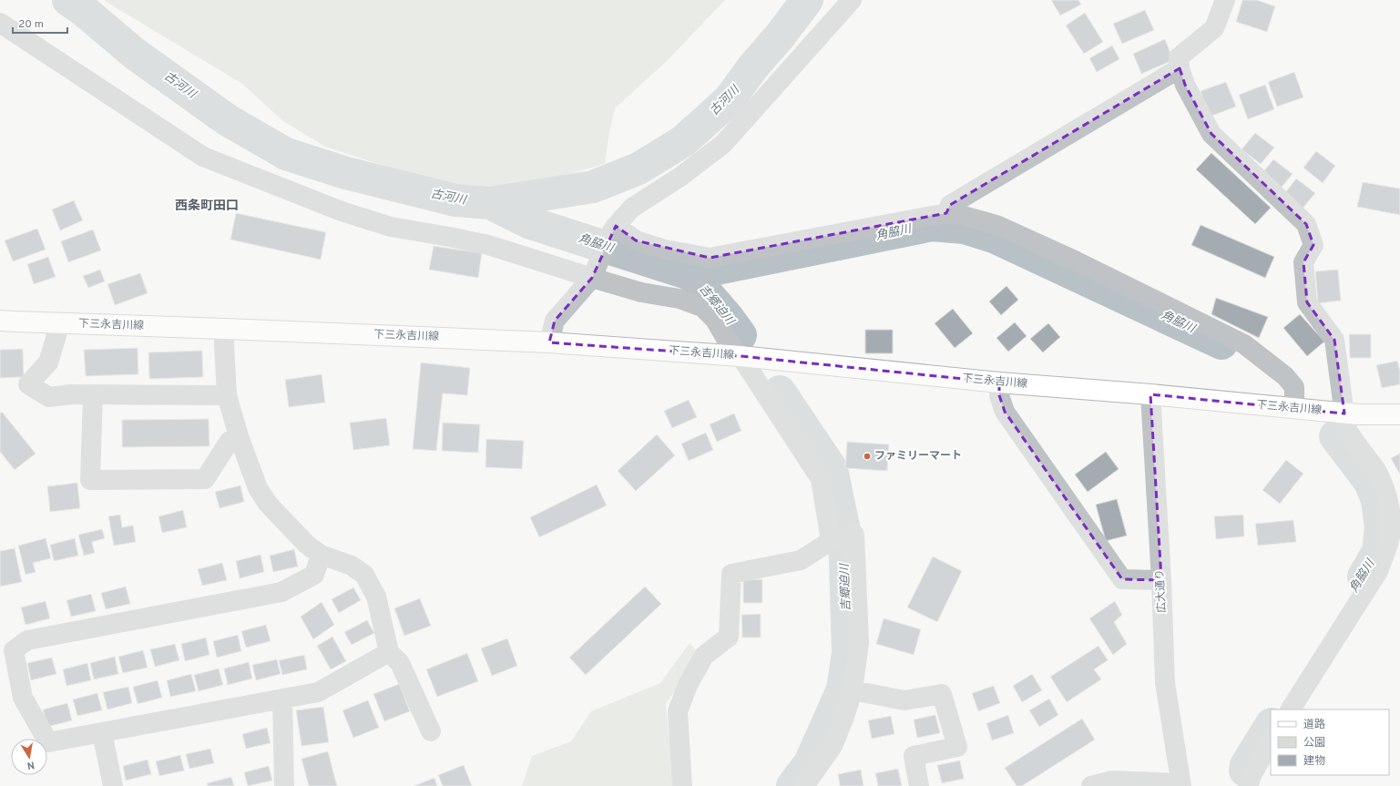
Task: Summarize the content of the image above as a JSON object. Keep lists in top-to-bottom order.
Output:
{
  "streets": {
    "main road": ["下三永吉川線"],
    "street": ["広大通り"]
  },
  "crossings": [
    ["下三永吉川線", "広大通り"]
  ],
  "districts": ["西条町田口"],
  "water": ["古河川", "角脇川", "吉郷迫川"],
  "places": ["ファミリーマート"],
  "legend": ["道路", "公園", "建物"],
  "scale_bar": "20 m",
  "north": "bottom"
}
